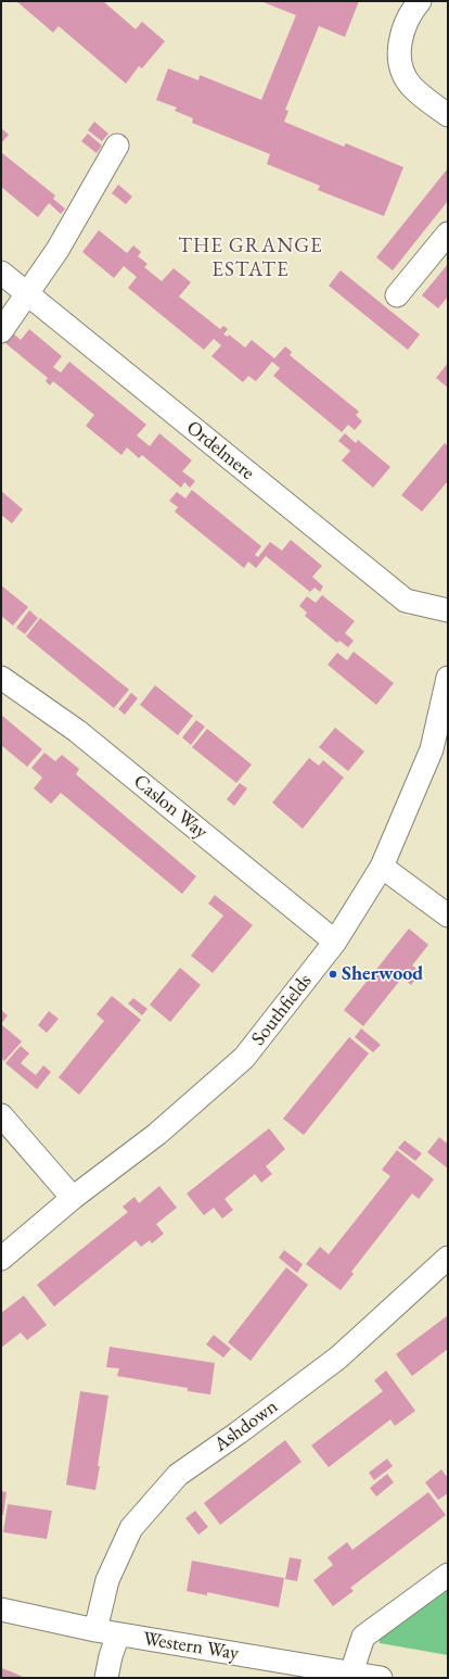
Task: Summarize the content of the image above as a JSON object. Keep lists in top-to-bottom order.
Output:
{
  "streets": {
    "street": [
      "Ordelmere",
      "Caslon Way",
      "Southfields",
      "Ashdown",
      "Western Way"
    ]
  },
  "crossings": [
    ["Caslon Way", "Southfields"],
    ["Ashdown", "Western Way"]
  ],
  "districts": ["THE GRANGE ESTATE"],
  "places": ["Sherwood"]
}
